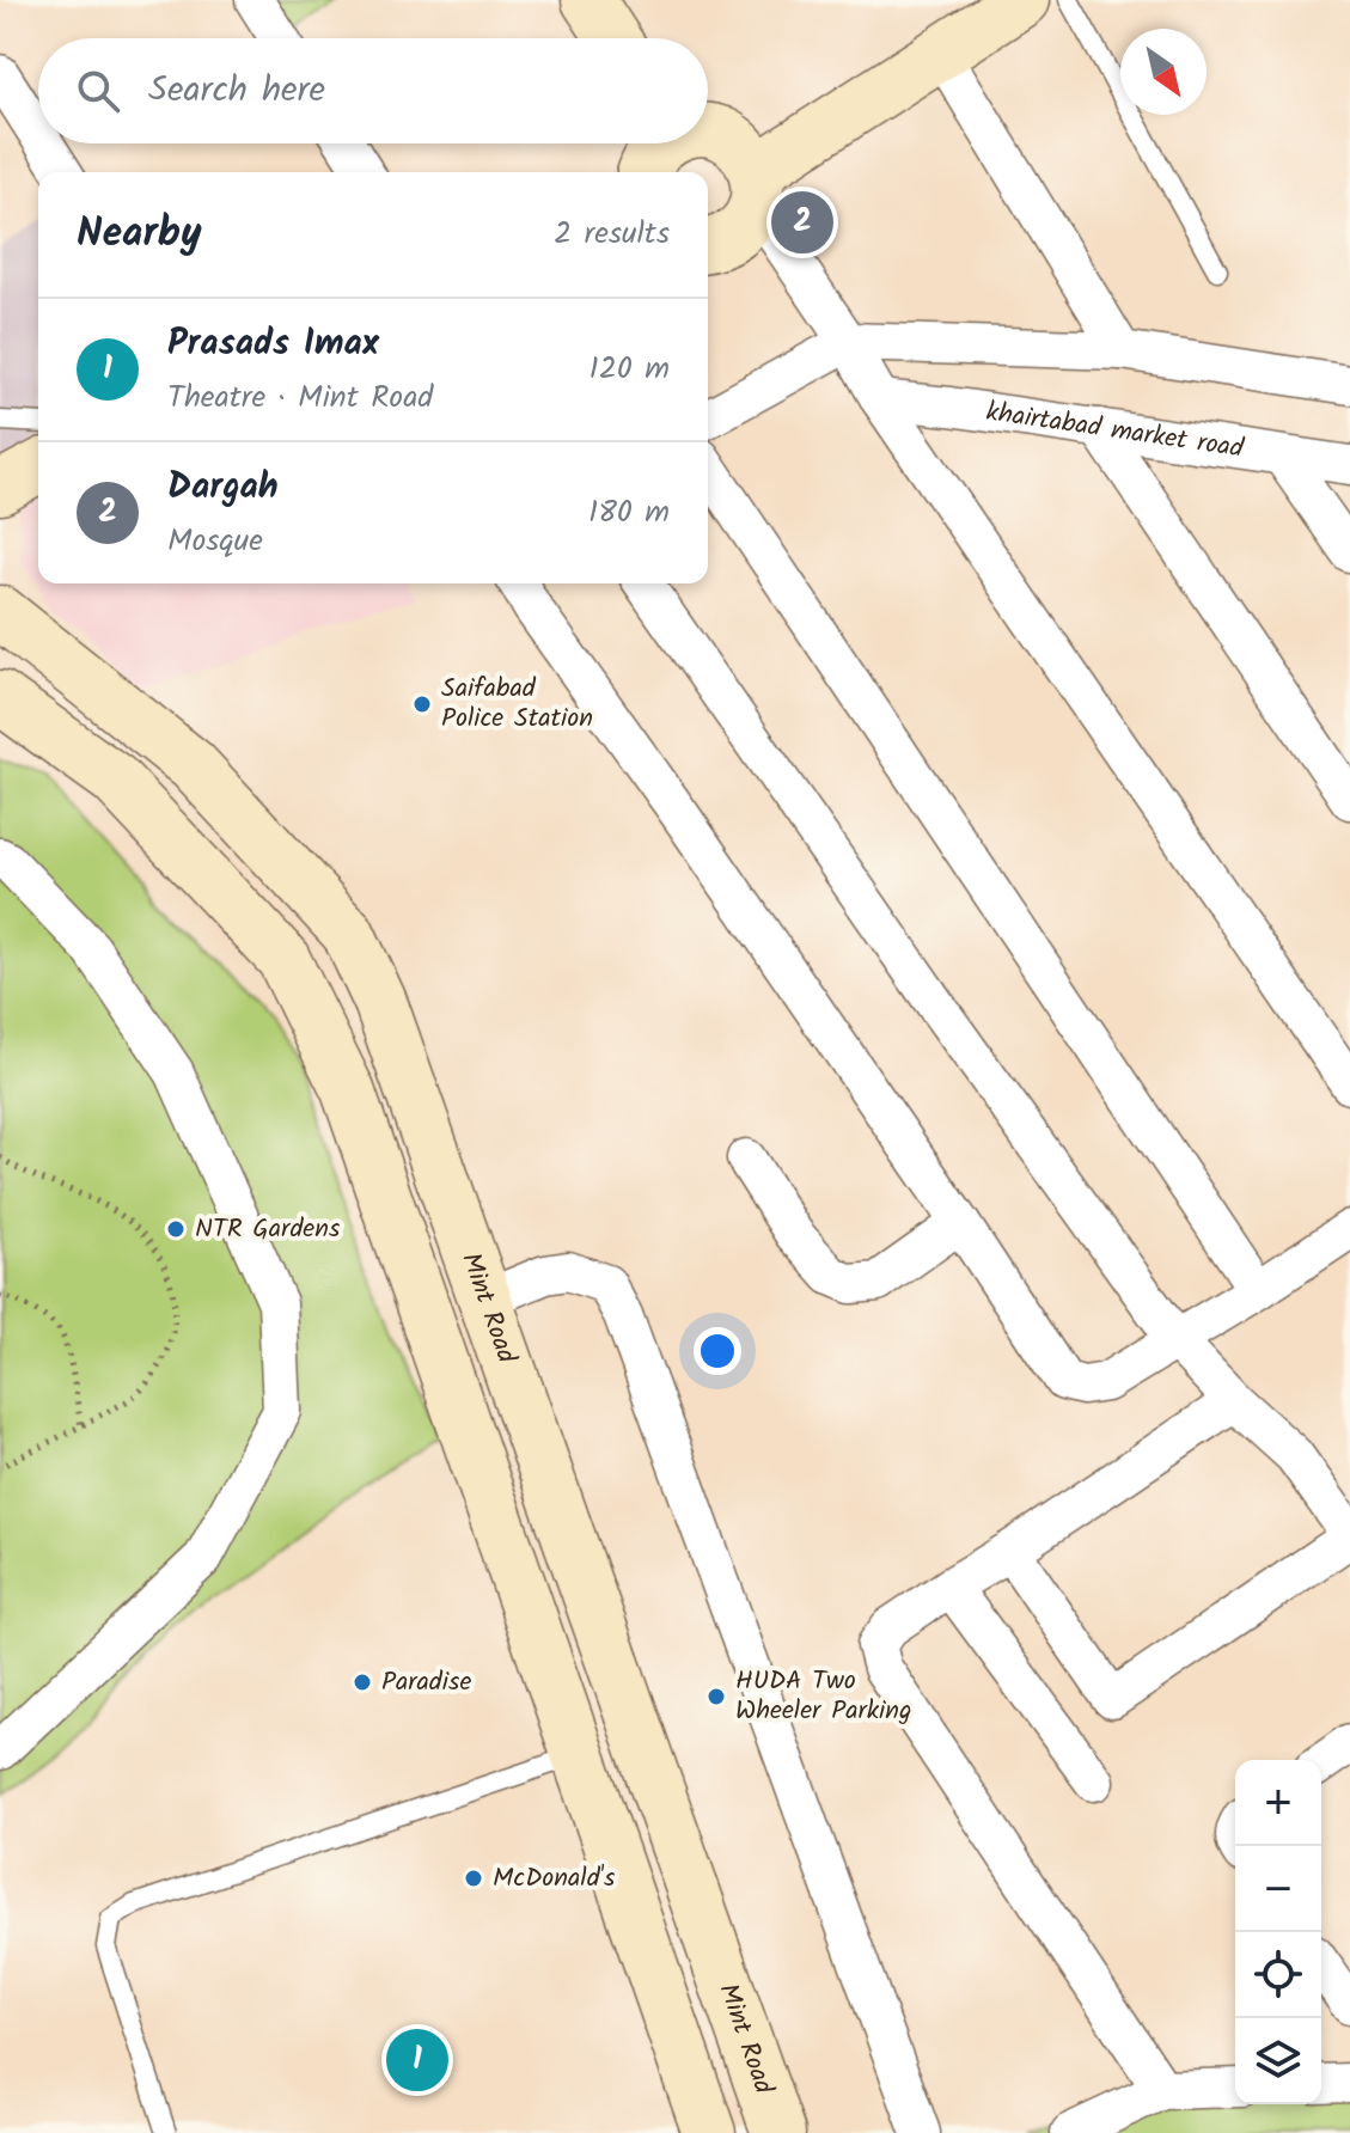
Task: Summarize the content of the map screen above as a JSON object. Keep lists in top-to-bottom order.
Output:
{
  "streets": {
    "street": ["khairtabad market road", "Mint Road"]
  },
  "places": [
    "Saifabad Police Station",
    "NTR Gardens",
    "Paradise",
    "HUDA Two Wheeler Parking",
    "McDonald's"
  ],
  "north": "bottom right",
  "page": {
    "search": "Search here",
    "heading": ["Nearby", "2 results"],
    "pins": ["2", "1"],
    "list": [
      {
        "mark": "1",
        "name": "Prasads Imax",
        "note": "Theatre · Mint Road",
        "value": "120 m"
      },
      {
        "mark": "2",
        "name": "Dargah",
        "note": "Mosque",
        "value": "180 m"
      }
    ],
    "map_buttons": ["+", "−"]
  }
}
